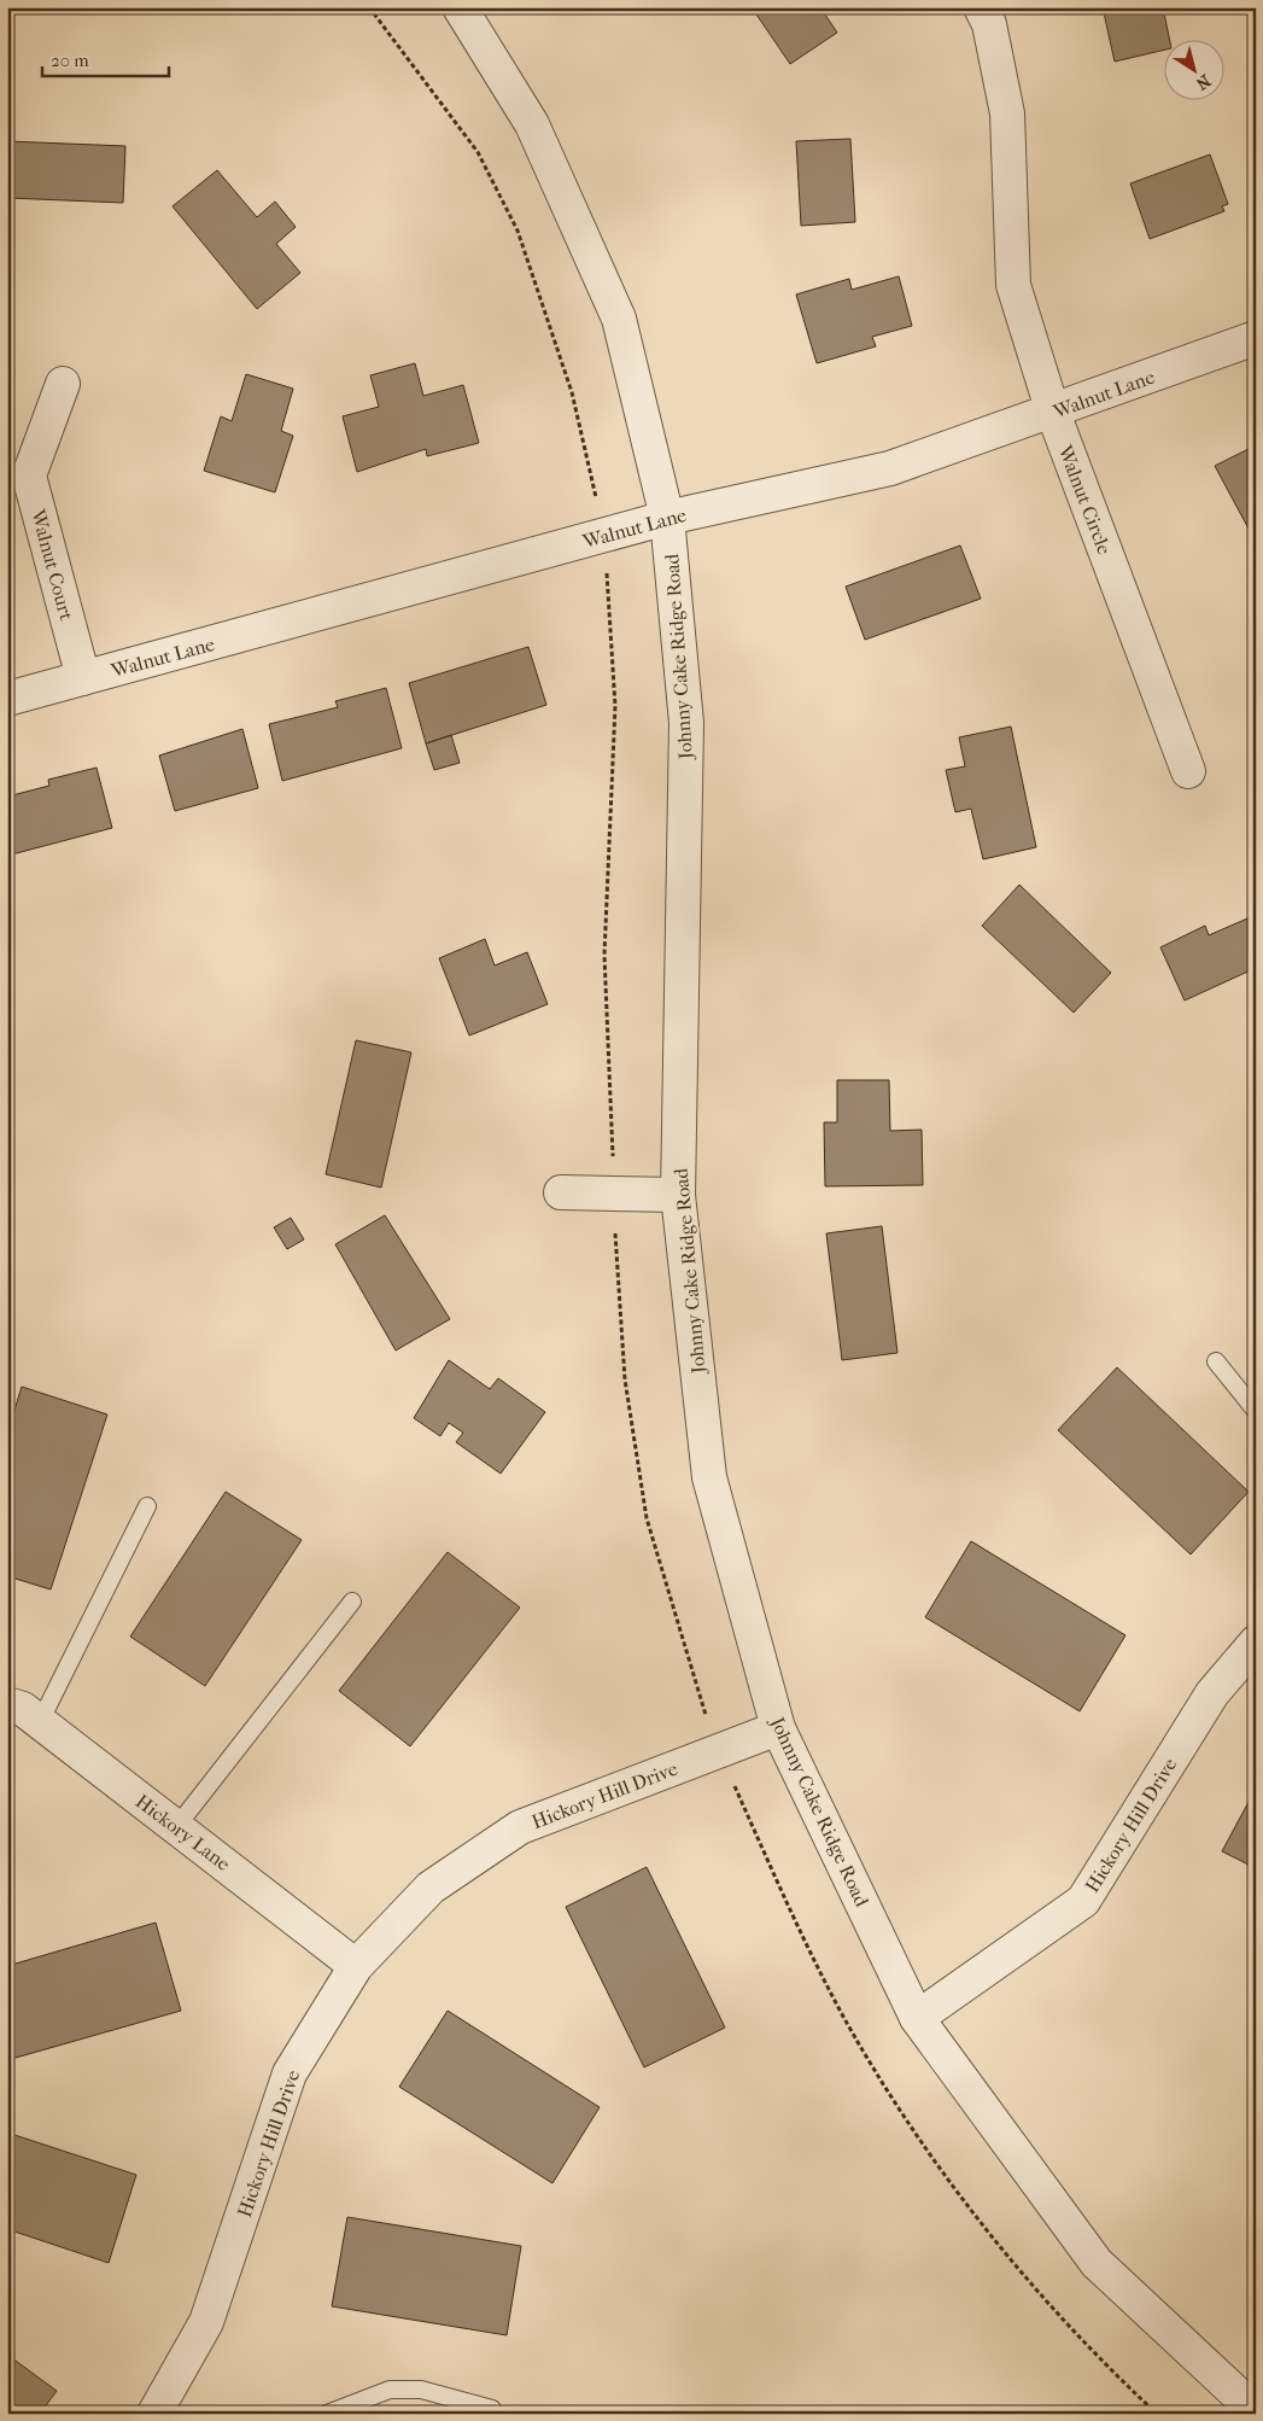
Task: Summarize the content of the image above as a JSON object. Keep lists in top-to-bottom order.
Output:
{
  "streets": {
    "street": [
      "Walnut Lane",
      "Walnut Circle",
      "Walnut Court",
      "Johnny Cake Ridge Road",
      "Hickory Hill Drive",
      "Hickory Lane"
    ]
  },
  "crossings": [
    ["Walnut Lane", "Walnut Circle"],
    ["Walnut Lane", "Walnut Court"],
    ["Walnut Lane", "Johnny Cake Ridge Road"],
    ["Johnny Cake Ridge Road", "Hickory Hill Drive"],
    ["Hickory Hill Drive", "Hickory Lane"]
  ],
  "scale_bar": "20 m",
  "north": "bottom right"
}
